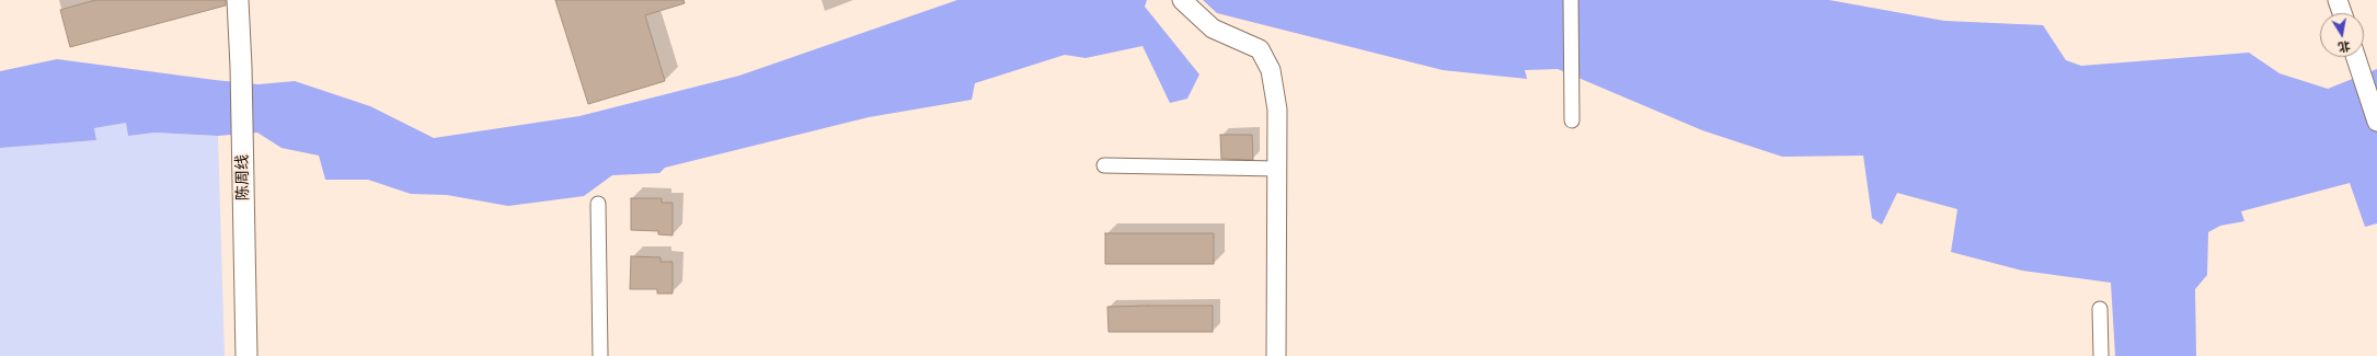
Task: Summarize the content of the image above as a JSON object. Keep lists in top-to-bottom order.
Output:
{
  "streets": {
    "main road": ["陈周线"]
  },
  "north": "bottom"
}
